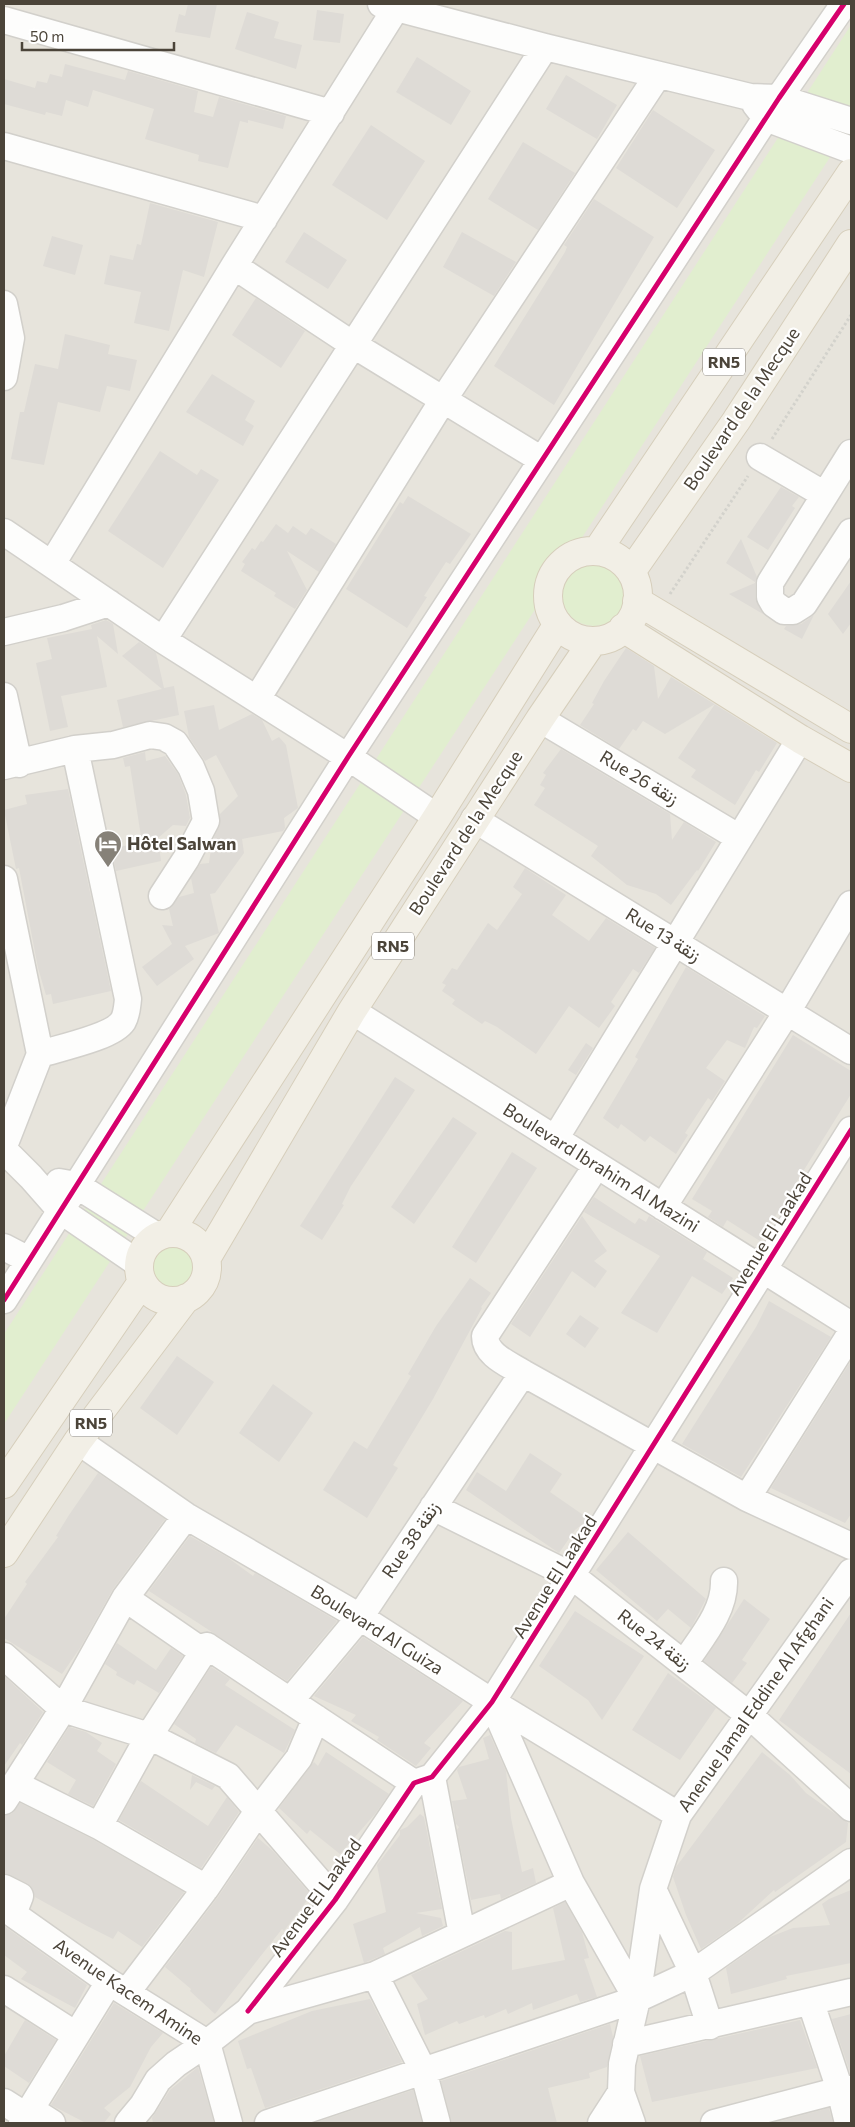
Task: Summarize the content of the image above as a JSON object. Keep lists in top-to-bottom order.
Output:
{
  "streets": {
    "main road": ["RN5", "Boulevard de la Mecque"],
    "street": [
      "Rue 26 زنقة",
      "Rue 13 زنقة",
      "Boulevard Ibrahim Al Mazini",
      "Avenue El Laakad",
      "Rue 38 زنقة",
      "Boulevard Al Guiza",
      "Rue 24 زنقة",
      "Anenue Jamal Eddine Al Afghani",
      "Avenue Kacem Amine"
    ]
  },
  "crossings": [
    ["RN5", "Boulevard de la Mecque"],
    ["RN5", "Boulevard Al Guiza"],
    ["Boulevard de la Mecque", "Rue 26 زنقة"],
    ["Boulevard de la Mecque", "Rue 13 زنقة"],
    ["Boulevard de la Mecque", "Boulevard Ibrahim Al Mazini"],
    ["Boulevard Ibrahim Al Mazini", "Avenue El Laakad"],
    ["Avenue El Laakad", "Boulevard Al Guiza"],
    ["Avenue El Laakad", "Rue 24 زنقة"],
    ["Rue 38 زنقة", "Boulevard Al Guiza"],
    ["Rue 38 زنقة", "Rue 24 زنقة"],
    ["Boulevard Al Guiza", "Anenue Jamal Eddine Al Afghani"],
    ["Rue 24 زنقة", "Anenue Jamal Eddine Al Afghani"]
  ],
  "places": {
    "hotel": ["Hôtel Salwan"]
  },
  "scale_bar": "50 m"
}
